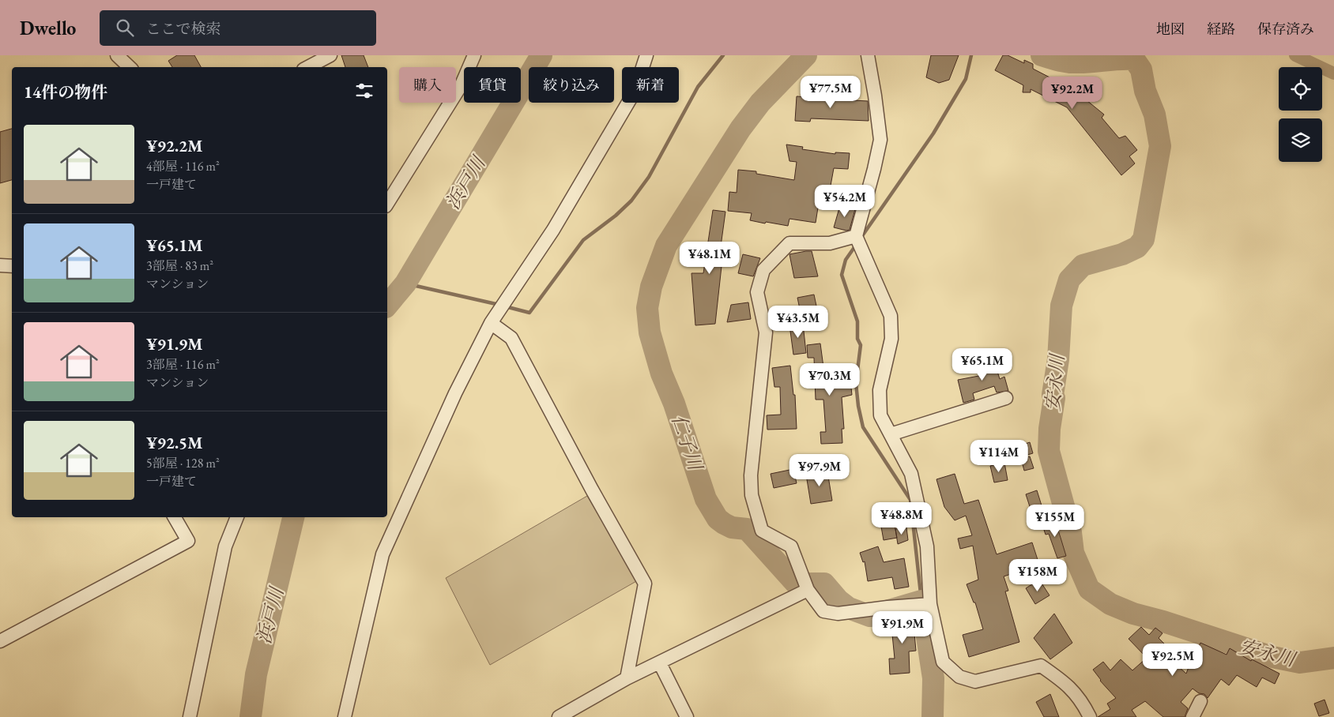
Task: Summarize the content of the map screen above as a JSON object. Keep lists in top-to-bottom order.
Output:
{
  "water": ["浜戸川", "安永川", "仁子川"],
  "page": {
    "header": "Dwello",
    "search": "ここで検索",
    "nav": ["地図", "経路", "保存済み"],
    "chip": [
      "購入",
      "賃貸",
      "絞り込み",
      "新着"
    ],
    "heading": "14件の物件",
    "price": [
      "¥77.5M",
      "¥92.2M",
      "¥54.2M",
      "¥48.1M",
      "¥43.5M",
      "¥65.1M",
      "¥70.3M",
      "¥114M",
      "¥97.9M",
      "¥48.8M",
      "¥155M",
      "¥158M",
      "¥91.9M",
      "¥92.5M"
    ],
    "list": [
      {
        "name": "¥92.2M",
        "note": "4部屋 · 116 m² · 一戸建て"
      },
      {
        "name": "¥65.1M",
        "note": "3部屋 · 83 m² · マンション"
      },
      {
        "name": "¥91.9M",
        "note": "3部屋 · 116 m² · マンション"
      },
      {
        "name": "¥92.5M",
        "note": "5部屋 · 128 m² · 一戸建て"
      }
    ]
  }
}
